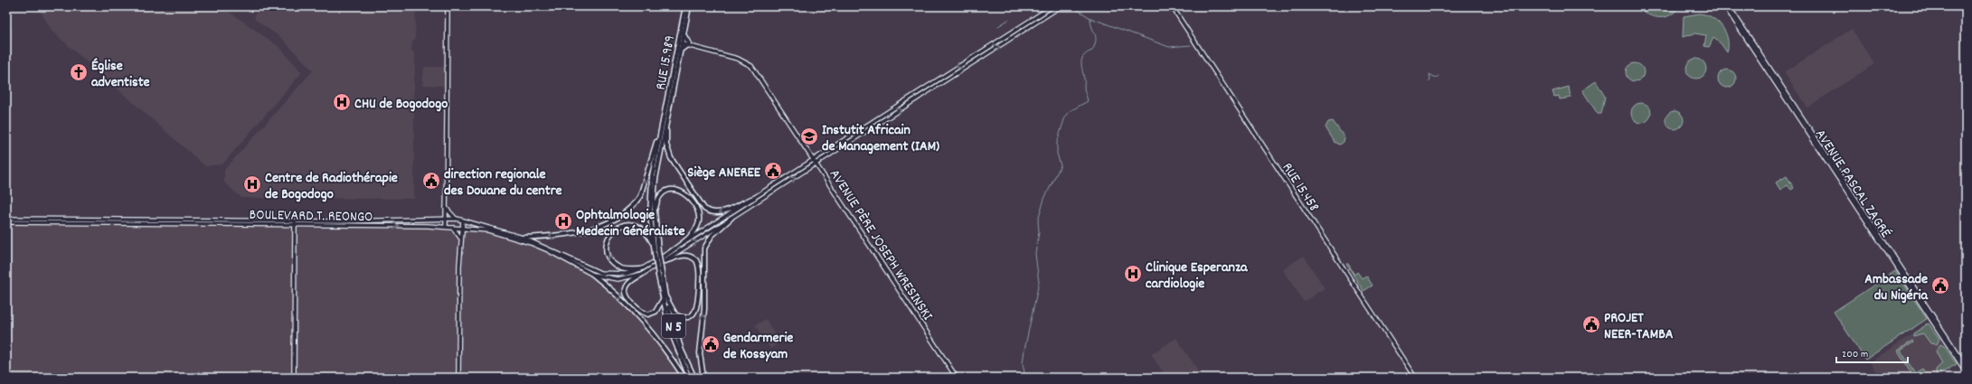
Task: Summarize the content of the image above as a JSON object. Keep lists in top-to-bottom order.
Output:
{
  "streets": {
    "highway": ["RUE 15.989", "N 5"],
    "main road": [
      "AVENUE PASCAL ZAGRÉ",
      "RUE 15.458",
      "BOULEVARD T. REONGO",
      "AVENUE PÈRE JOSEPH WRESINSKI"
    ]
  },
  "crossings": [
    ["RUE 15.989", "AVENUE PÈRE JOSEPH WRESINSKI"],
    ["RUE 15.989", "N 5"],
    ["BOULEVARD T. REONGO", "AVENUE PÈRE JOSEPH WRESINSKI"],
    ["AVENUE PÈRE JOSEPH WRESINSKI", "N 5"]
  ],
  "places": {
    "church": ["Église adventiste"],
    "hospital": [
      "CHU de Bogodogo",
      "Centre de Radiothérapie de Bogodogo",
      "Ophtalmologie Medecin Généraliste",
      "Clinique Esperanza cardiologie"
    ],
    "school or university": ["Instutit Africain de Management (IAM)"],
    "public building": [
      "Siège ANEREE",
      "direction regionale des Douane du centre",
      "Ambassade du Nigéria",
      "PROJET NEER-TAMBA",
      "Gendarmerie de Kossyam"
    ]
  },
  "scale_bar": "200 m"
}
